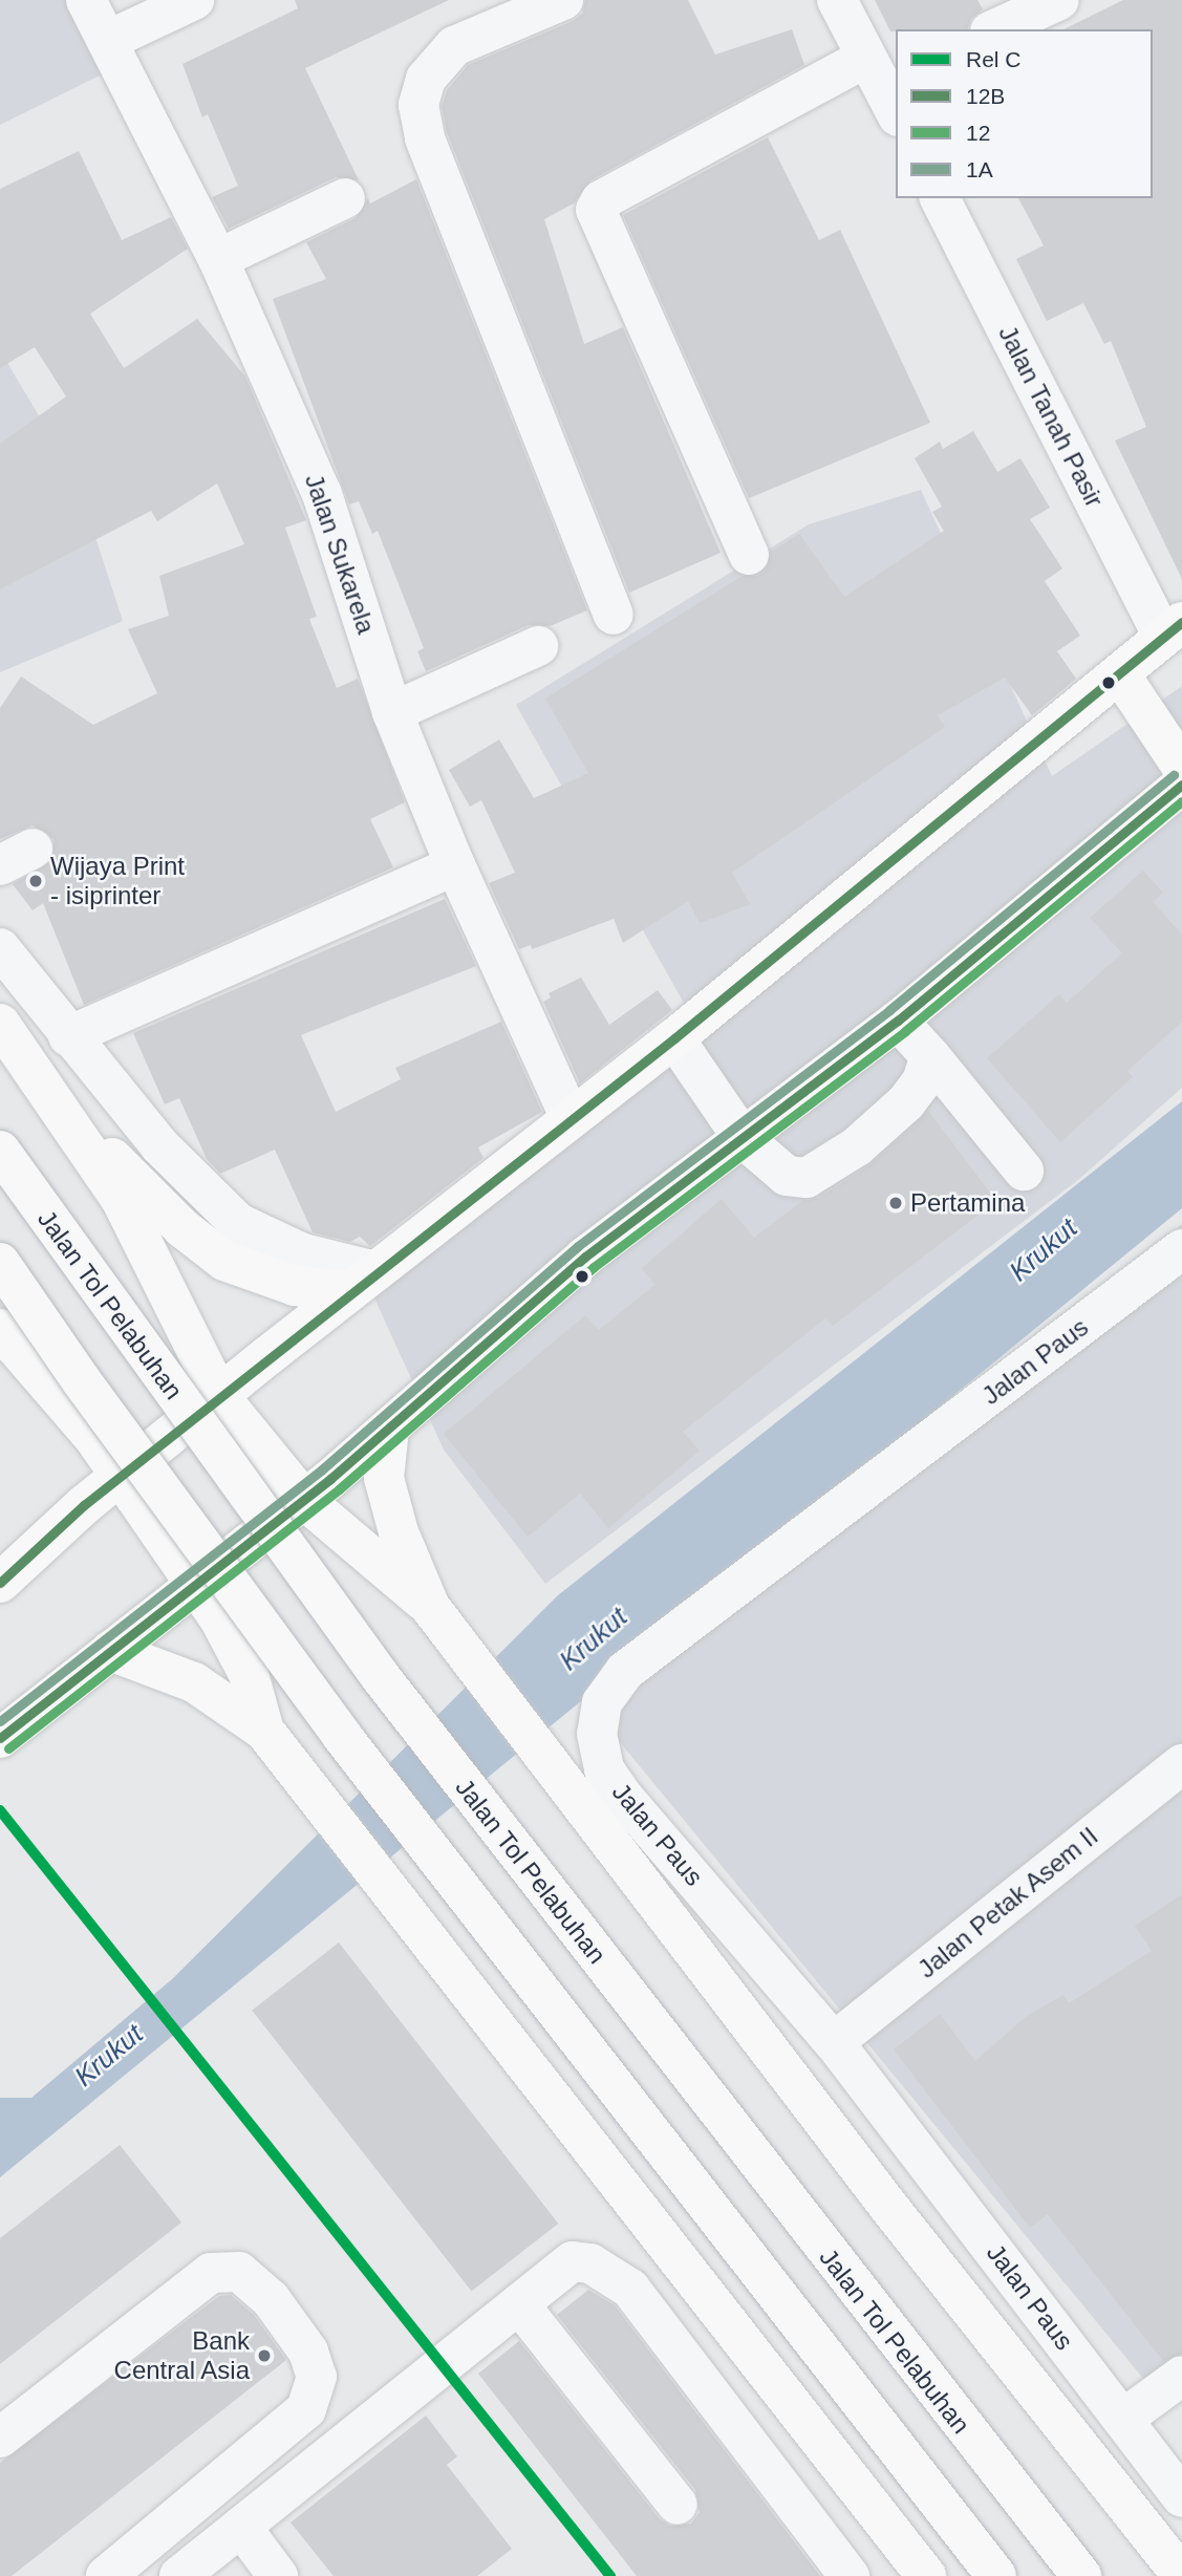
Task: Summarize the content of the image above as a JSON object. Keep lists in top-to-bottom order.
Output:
{
  "streets": {
    "main road": ["Jalan Tol Pelabuhan"],
    "street": [
      "Jalan Tanah Pasir",
      "Jalan Sukarela",
      "Jalan Paus",
      "Jalan Petak Asem II"
    ]
  },
  "crossings": [
    ["Jalan Paus", "Jalan Petak Asem II"]
  ],
  "water": ["Krukut"],
  "places": ["Wijaya Print - isiprinter", "Pertamina", "Bank Central Asia"],
  "lines": [
    "transit line 12B",
    "transit line 1A",
    "transit line 12",
    "rail line C"
  ],
  "legend": [
    "Rel C",
    "12B",
    "12",
    "1A"
  ]
}
